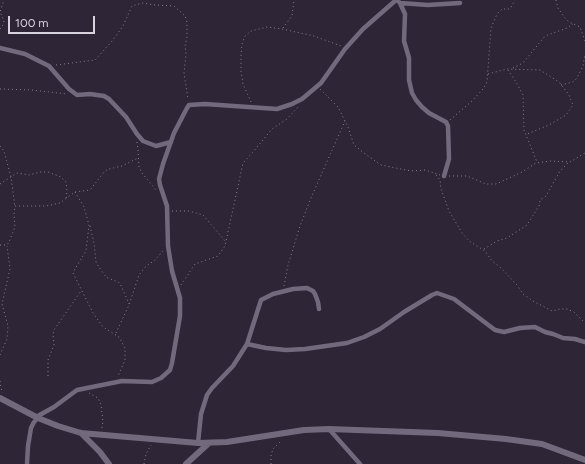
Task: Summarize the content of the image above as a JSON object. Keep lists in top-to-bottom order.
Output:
{
  "scale_bar": "100 m"
}
